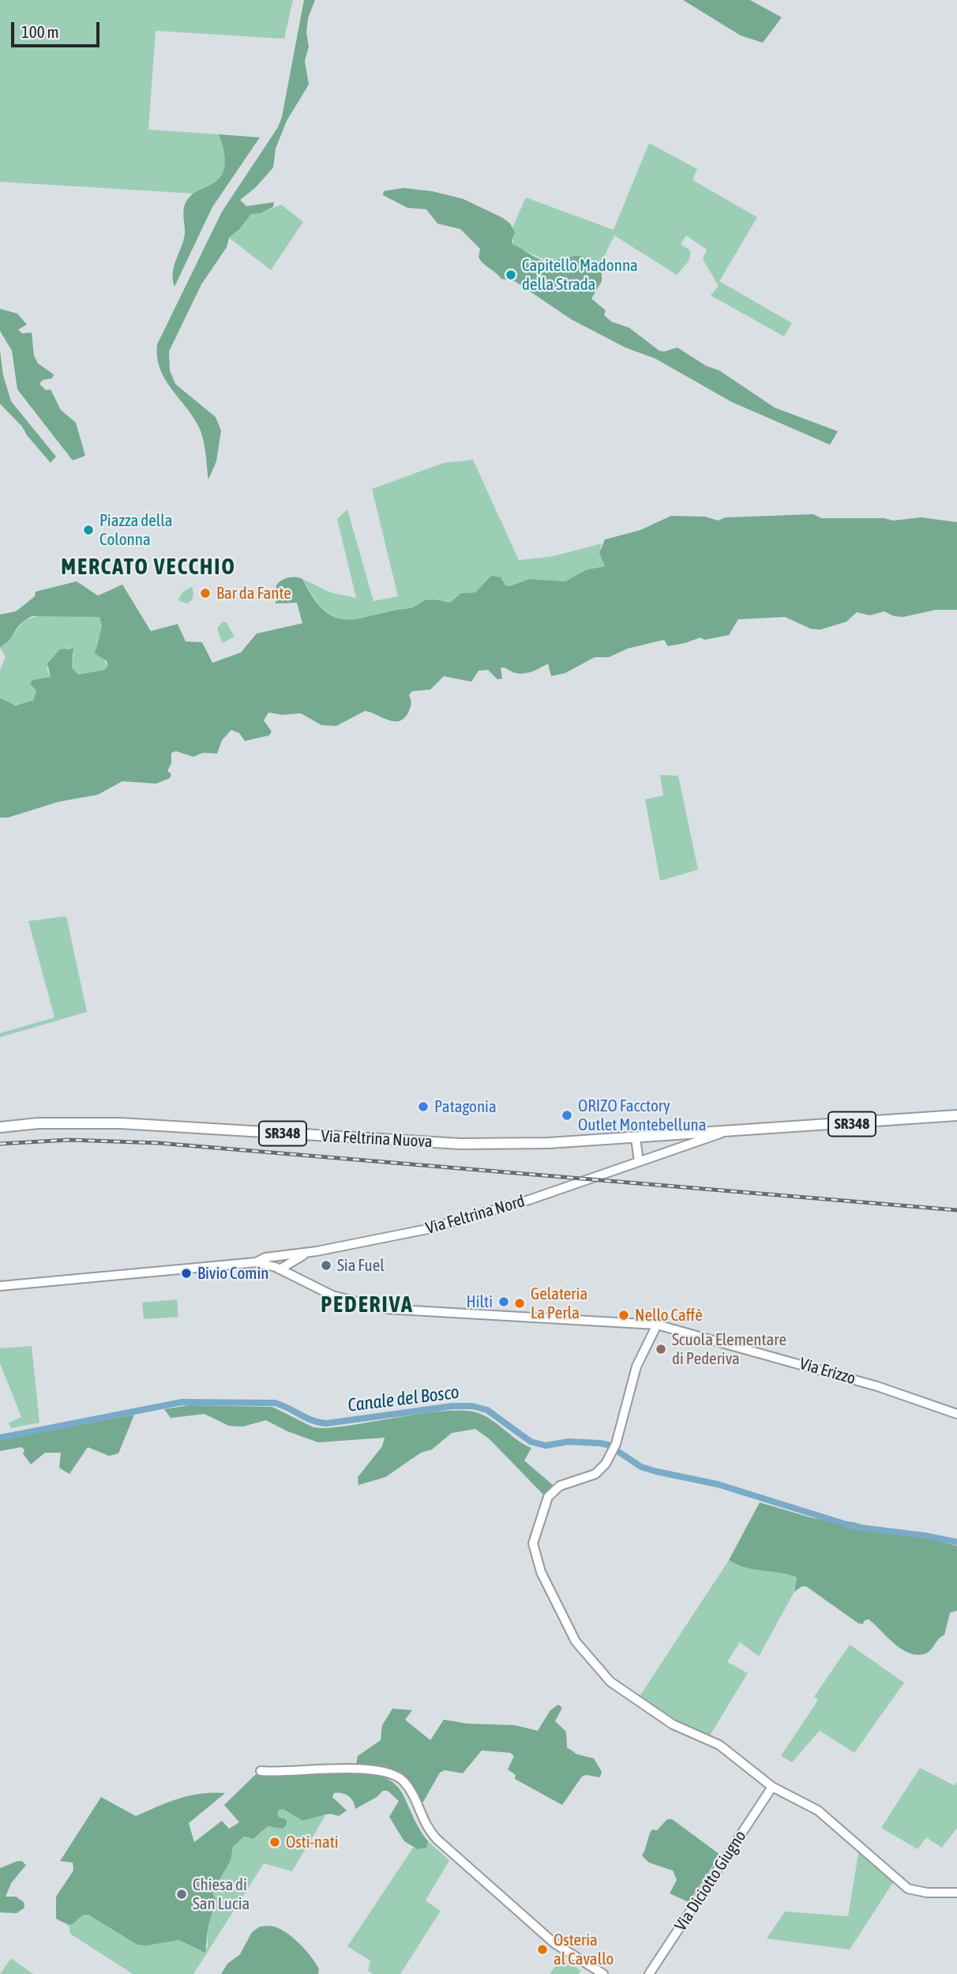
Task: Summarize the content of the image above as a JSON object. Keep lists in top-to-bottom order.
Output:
{
  "streets": {
    "main road": [
      "SR348",
      "Via Feltrina Nuova",
      "Via Feltrina Nord",
      "Via Erizzo",
      "Via Diciotto Giugno"
    ]
  },
  "crossings": [
    ["Via Feltrina Nuova", "Via Feltrina Nord"],
    ["Via Feltrina Nord", "Via Erizzo"]
  ],
  "districts": ["MERCATO VECCHIO", "PEDERIVA"],
  "water": ["Canale del Bosco"],
  "places": [
    "Capitello Madonna della Strada",
    "Piazza della Colonna",
    "Bar da Fante",
    "Patagonia",
    "ORIZO Facctory Outlet Montebelluna",
    "Sia Fuel",
    "Bivio Comin",
    "Hilti",
    "Gelateria La Perla",
    "Nello Caffè",
    "Scuola Elementare di Pederiva",
    "Osti-nati",
    "Chiesa di San Lucia",
    "Osteria al Cavallo"
  ],
  "scale_bar": "100 m"
}
